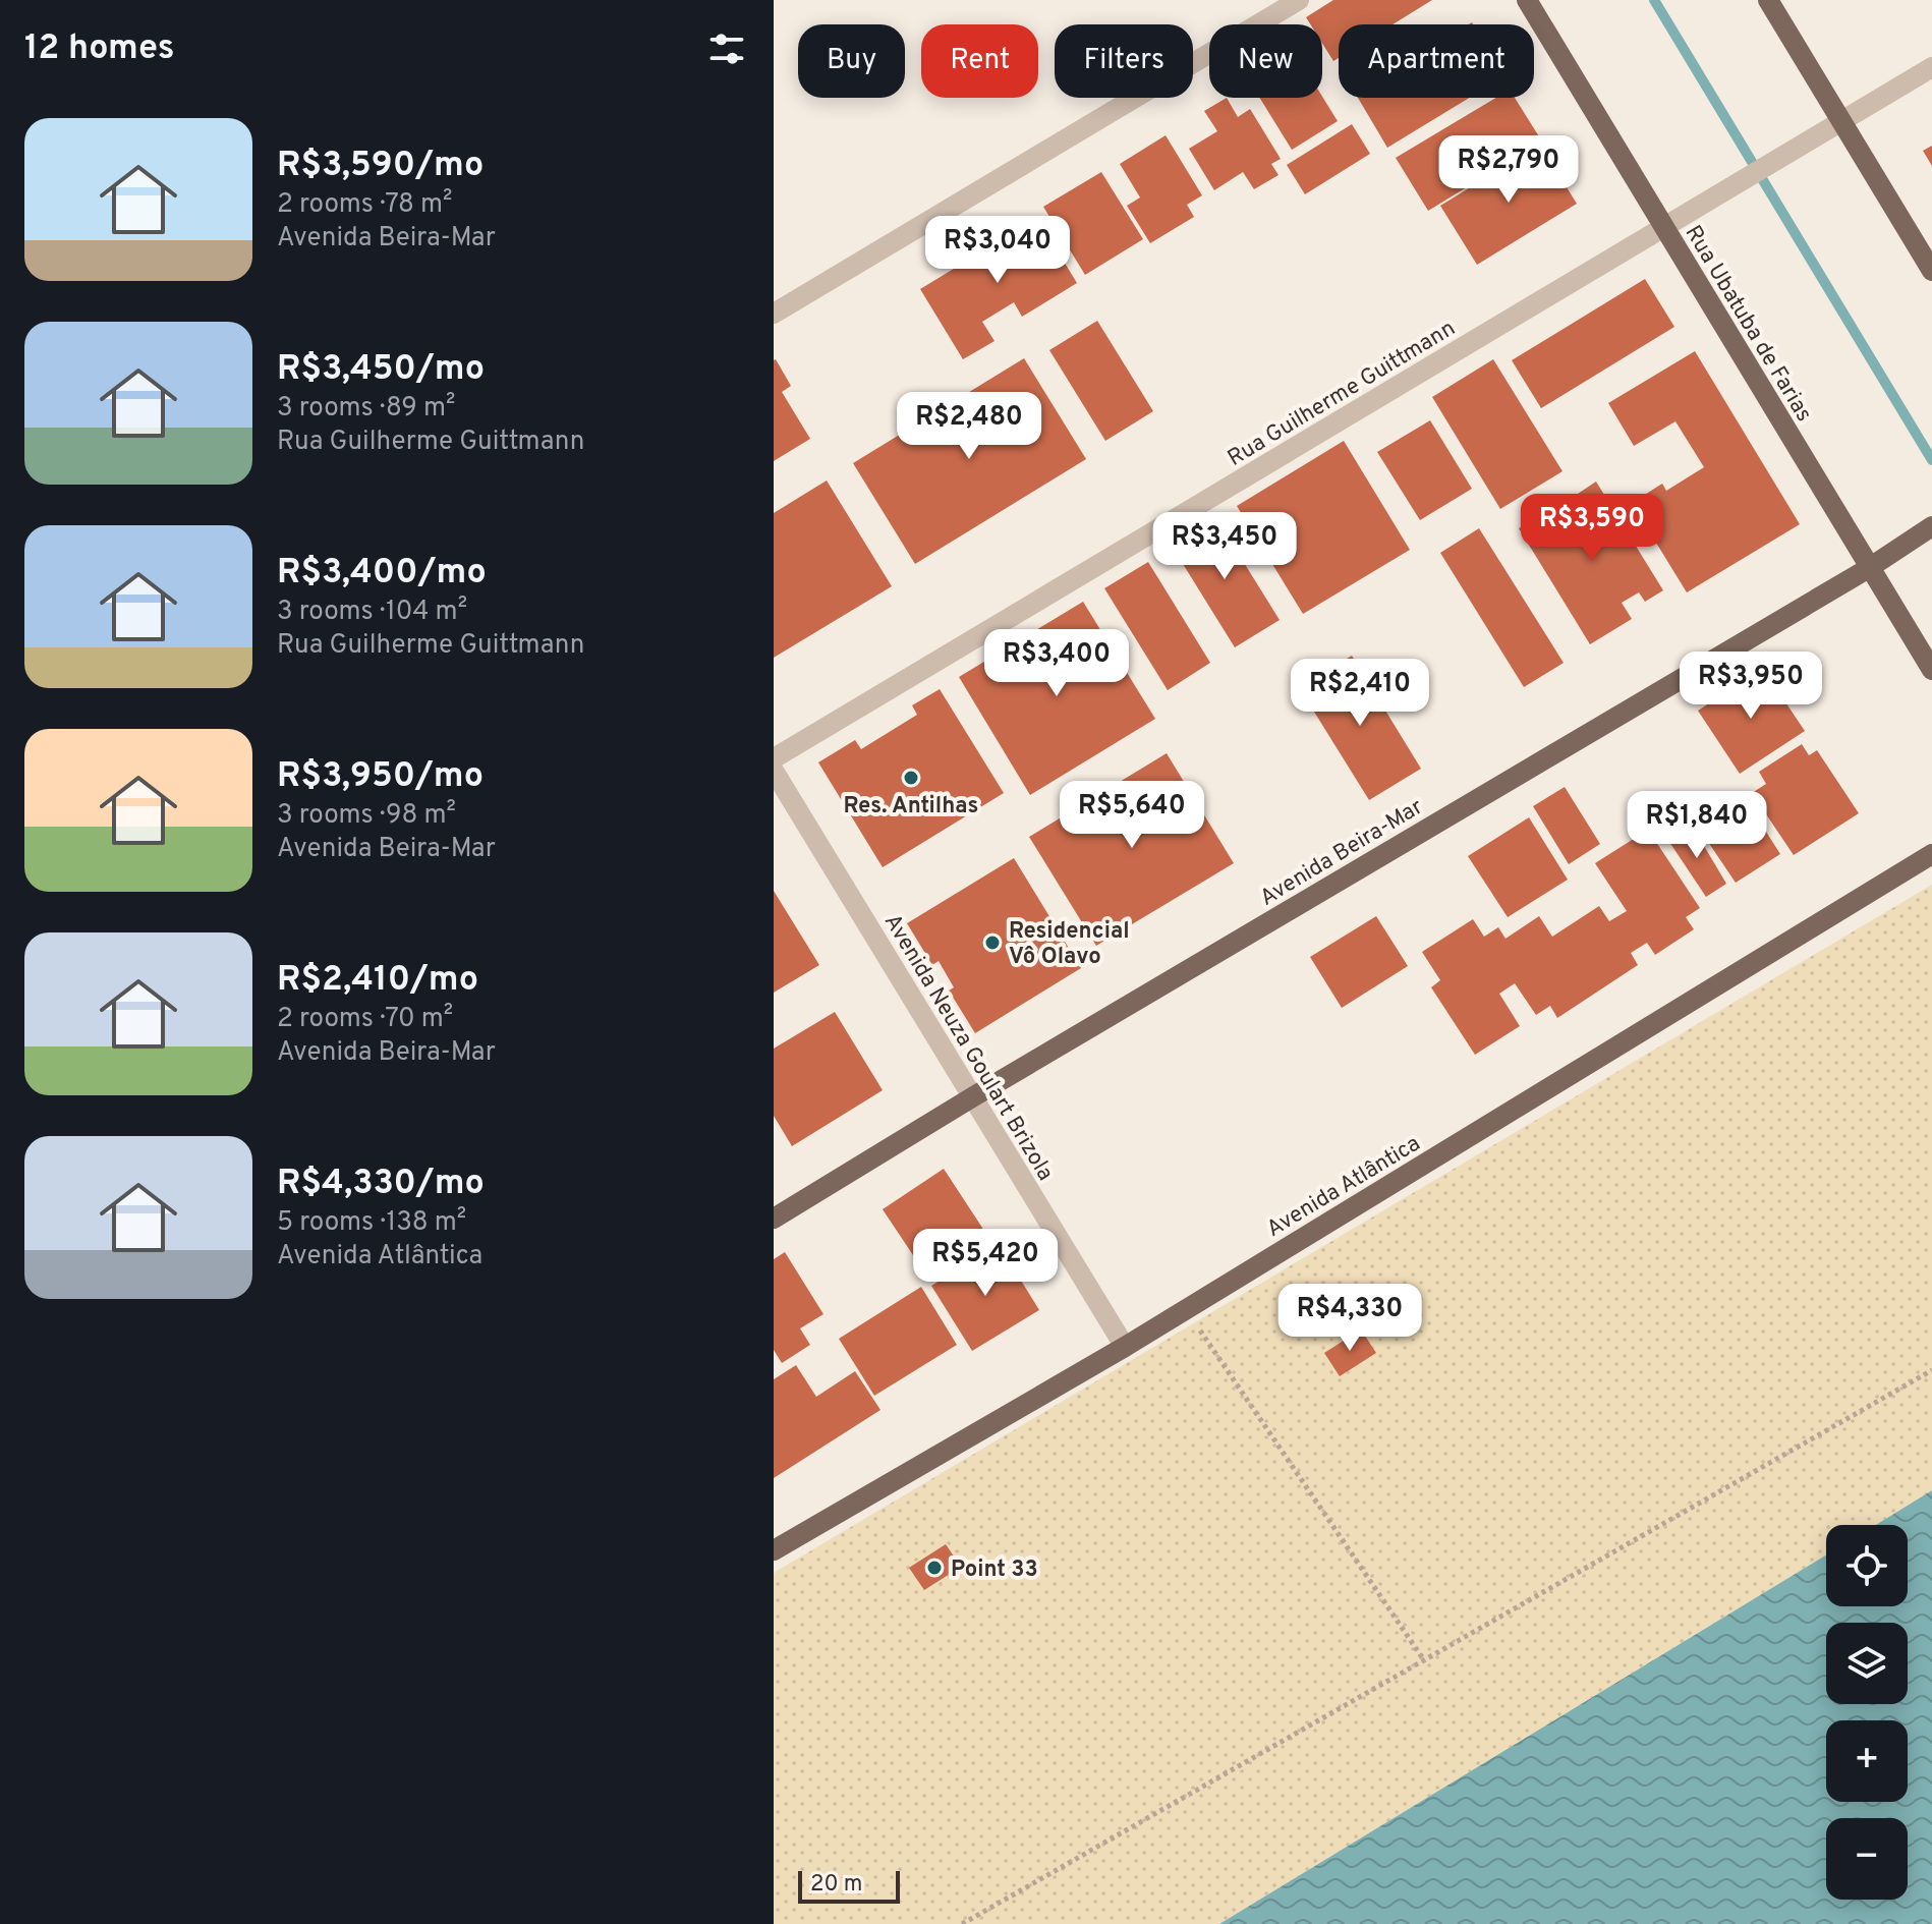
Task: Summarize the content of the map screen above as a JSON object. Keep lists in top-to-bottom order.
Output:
{
  "streets": {
    "main road": ["Rua Ubatuba de Farias", "Avenida Beira-Mar", "Avenida Atlântica"],
    "street": ["Rua Guilherme Guittmann", "Avenida Neuza Goulart Brizola"]
  },
  "crossings": [
    ["Rua Ubatuba de Farias", "Rua Guilherme Guittmann"],
    ["Rua Ubatuba de Farias", "Avenida Beira-Mar"],
    ["Avenida Beira-Mar", "Avenida Neuza Goulart Brizola"],
    ["Avenida Neuza Goulart Brizola", "Avenida Atlântica"]
  ],
  "places": ["Res. Antilhas", "Residencial Vô Olavo", "Point 33"],
  "scale_bar": "20 m",
  "page": {
    "heading": "12 homes",
    "chip": [
      "Buy",
      "Rent",
      "Filters",
      "New",
      "Apartment"
    ],
    "list": [
      {
        "name": "R$3,590/mo",
        "note": "2 rooms · 78 m² · Avenida Beira-Mar"
      },
      {
        "name": "R$3,450/mo",
        "note": "3 rooms · 89 m² · Rua Guilherme Guittmann"
      },
      {
        "name": "R$3,400/mo",
        "note": "3 rooms · 104 m² · Rua Guilherme Guittmann"
      },
      {
        "name": "R$3,950/mo",
        "note": "3 rooms · 98 m² · Avenida Beira-Mar"
      },
      {
        "name": "R$2,410/mo",
        "note": "2 rooms · 70 m² · Avenida Beira-Mar"
      },
      {
        "name": "R$4,330/mo",
        "note": "5 rooms · 138 m² · Avenida Atlântica"
      }
    ],
    "price": [
      "R$2,790",
      "R$3,040",
      "R$2,480",
      "R$3,590",
      "R$3,450",
      "R$3,400",
      "R$3,950",
      "R$2,410",
      "R$5,640",
      "R$1,840",
      "R$5,420",
      "R$4,330"
    ],
    "map_buttons": ["+", "−"],
    "scale": "20 m"
  }
}
